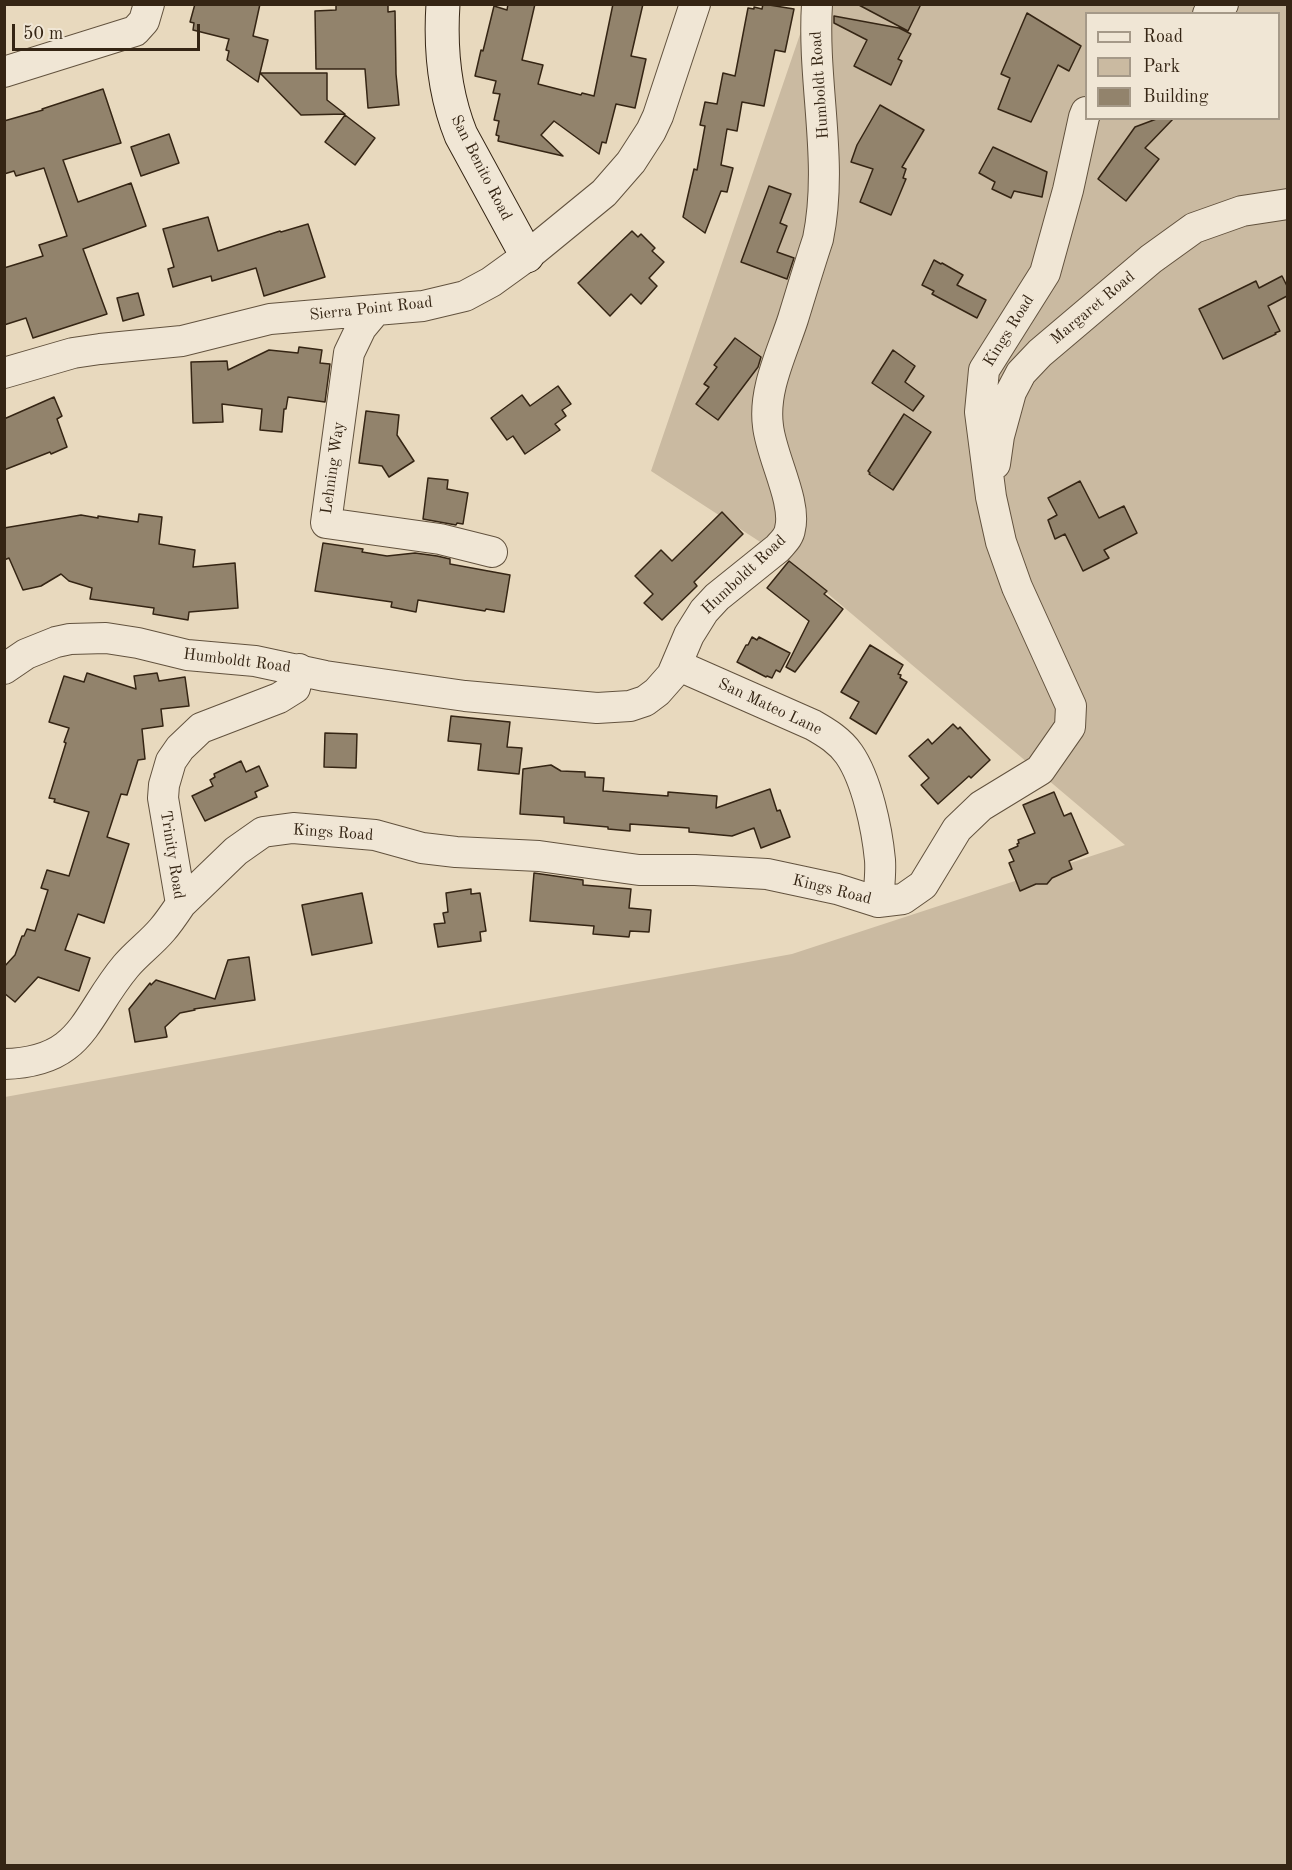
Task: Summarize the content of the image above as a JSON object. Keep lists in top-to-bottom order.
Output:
{
  "streets": {
    "street": [
      "Humboldt Road",
      "San Benito Road",
      "Margaret Road",
      "Sierra Point Road",
      "Kings Road",
      "Lehning Way",
      "San Mateo Lane",
      "Trinity Road"
    ]
  },
  "crossings": [
    ["Humboldt Road", "San Mateo Lane"],
    ["Humboldt Road", "Trinity Road"],
    ["San Benito Road", "Sierra Point Road"],
    ["Margaret Road", "Kings Road"],
    ["Sierra Point Road", "Lehning Way"],
    ["Kings Road", "San Mateo Lane"],
    ["Kings Road", "Trinity Road"]
  ],
  "legend": ["Road", "Park", "Building"],
  "scale_bar": "50 m"
}
